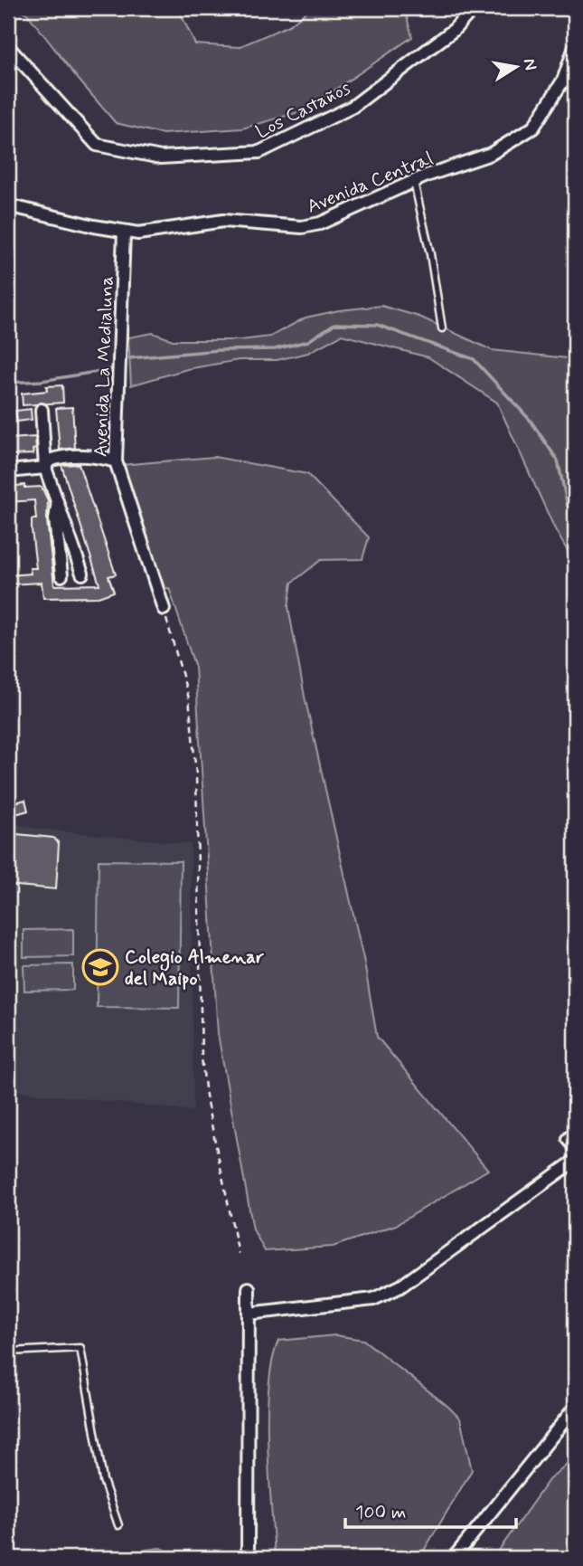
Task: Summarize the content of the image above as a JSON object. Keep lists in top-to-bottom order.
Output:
{
  "streets": {
    "street": ["Los Castaños", "Avenida Central", "Avenida La Medialuna"]
  },
  "crossings": [
    ["Avenida Central", "Avenida La Medialuna"]
  ],
  "places": {
    "school or university": ["Colegio Almenar del Maipo"]
  },
  "scale_bar": "100 m",
  "north": "right"
}
